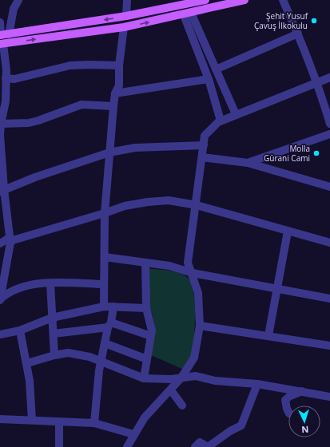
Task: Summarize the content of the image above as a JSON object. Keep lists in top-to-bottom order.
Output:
{
  "places": ["Şehit Yusuf Çavuş İlkokulu", "Molla Gürani Cami"],
  "north": "bottom"
}
